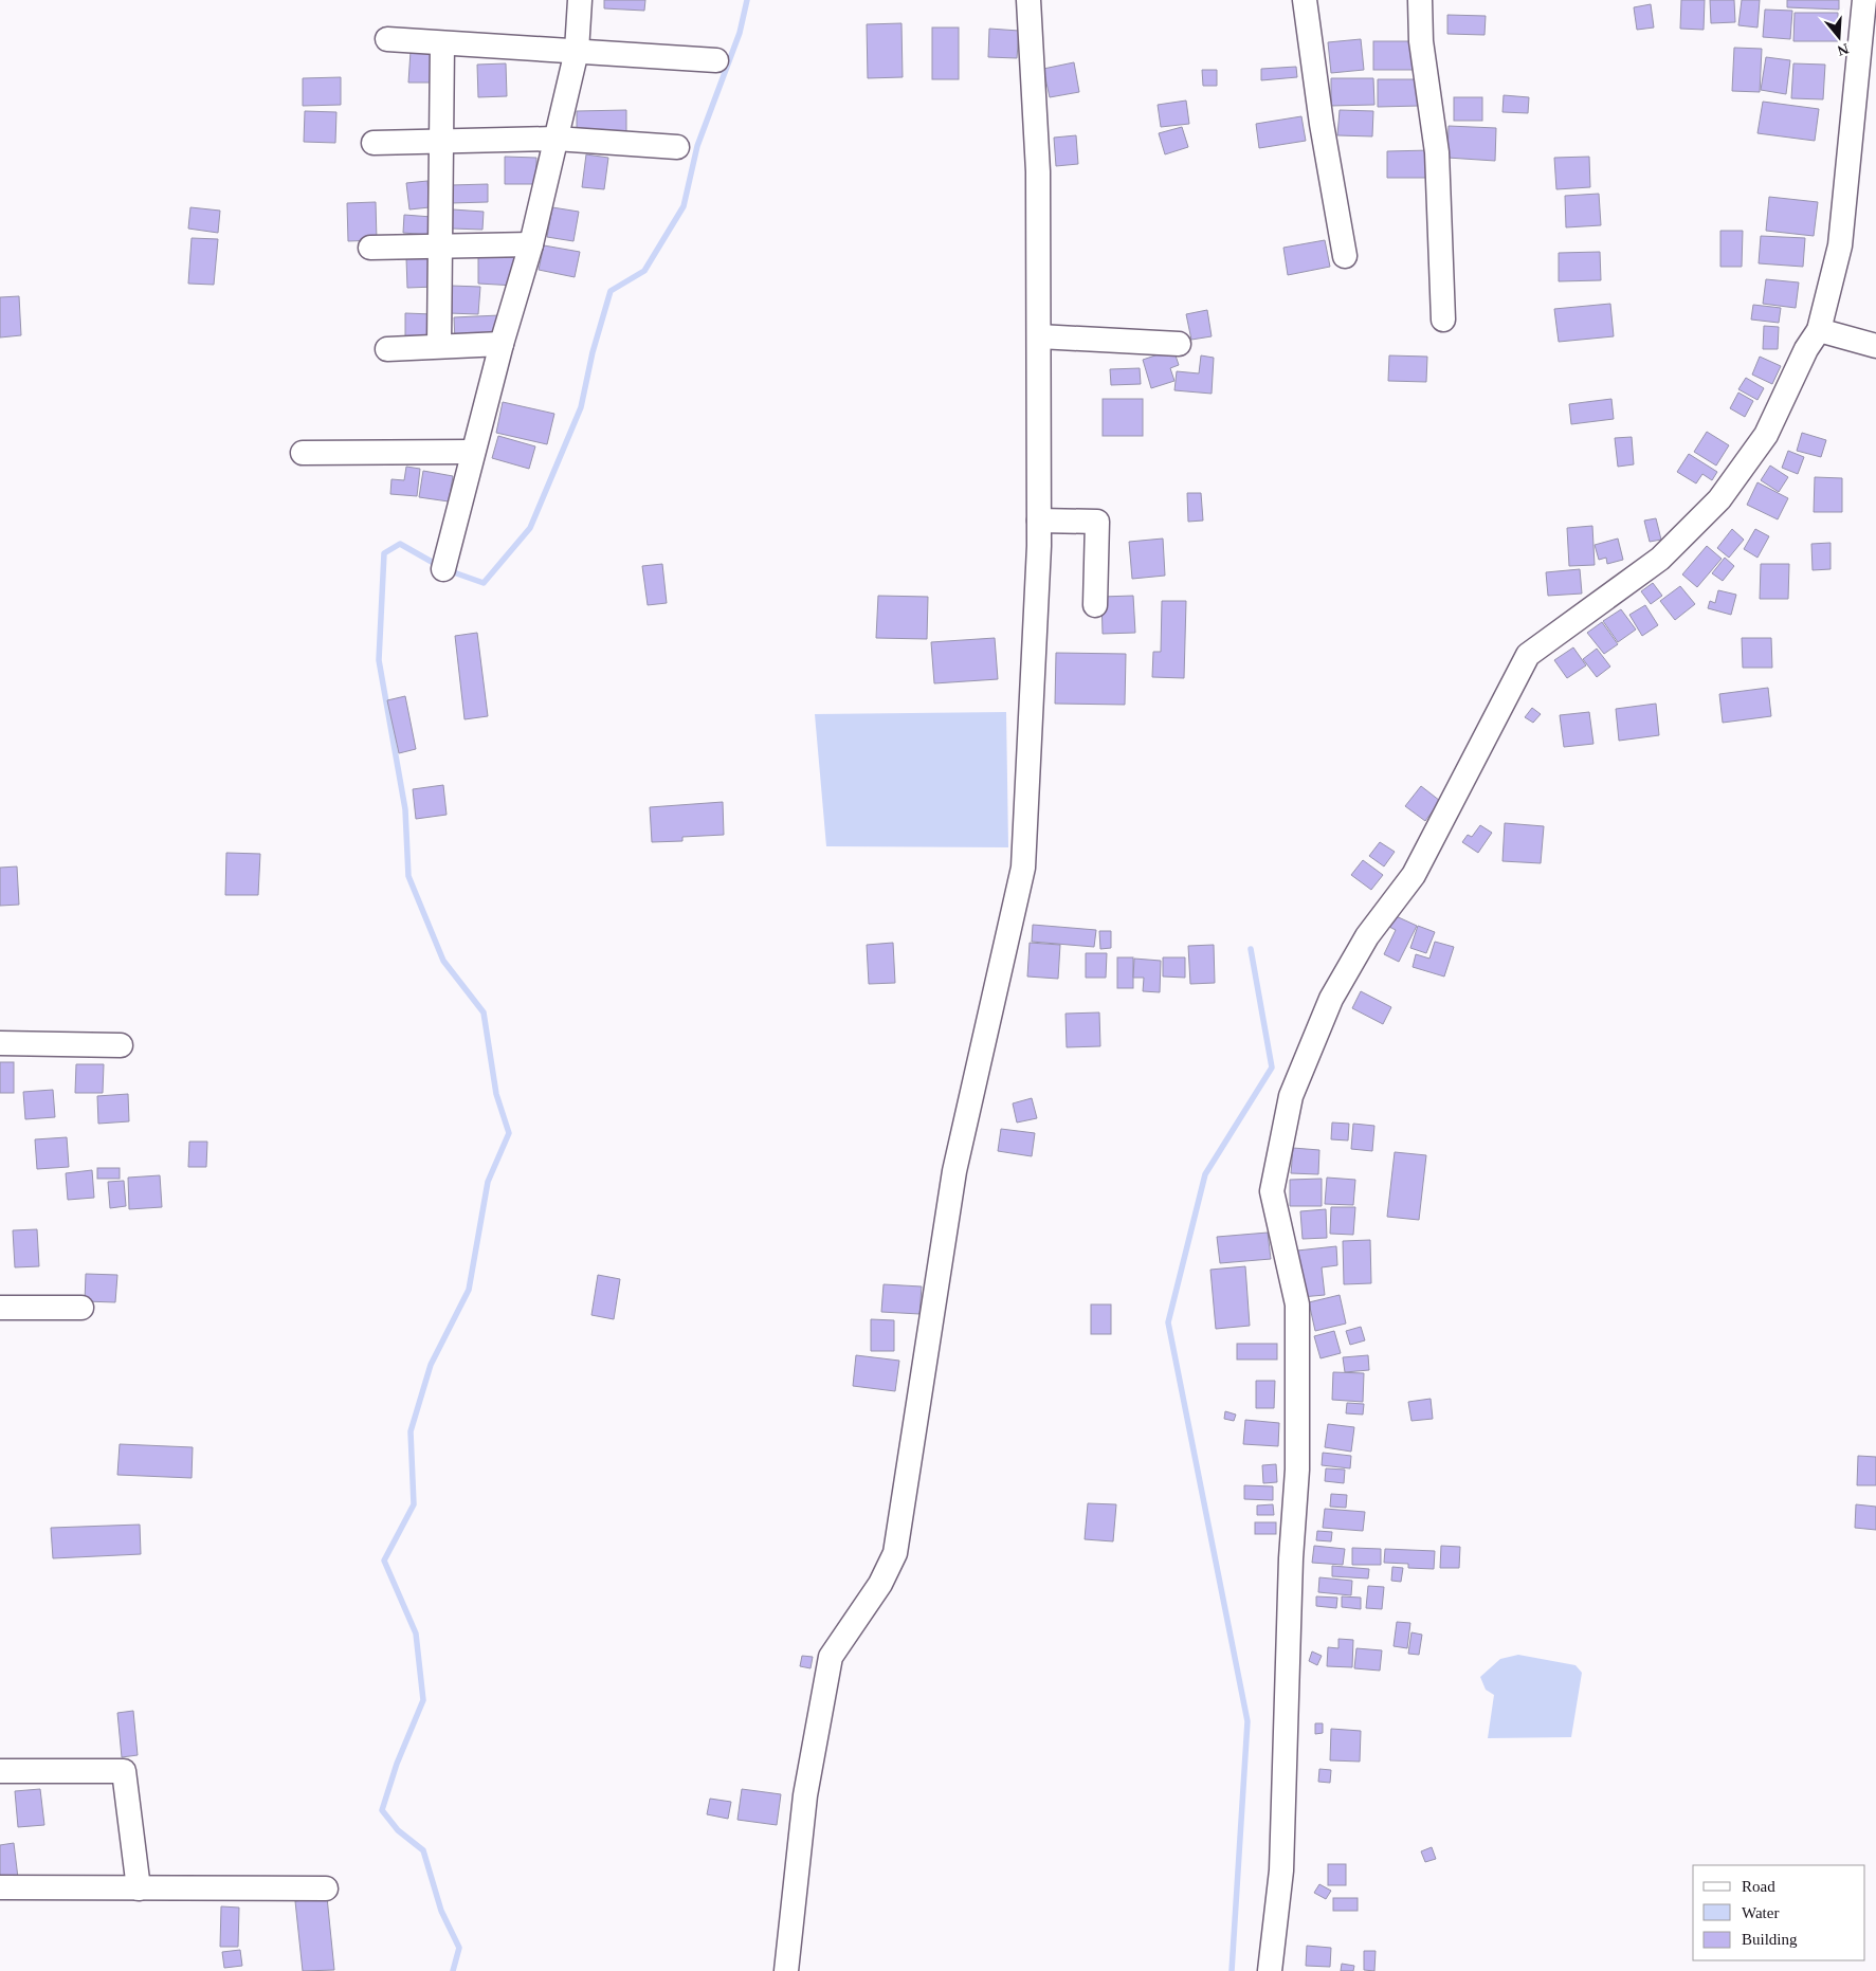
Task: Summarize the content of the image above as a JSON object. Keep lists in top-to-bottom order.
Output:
{
  "legend": ["Road", "Water", "Building"],
  "north": "bottom"
}
